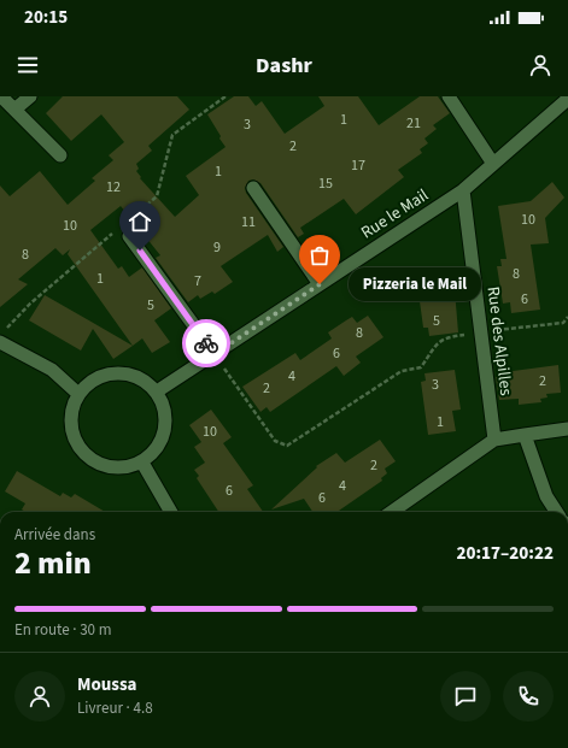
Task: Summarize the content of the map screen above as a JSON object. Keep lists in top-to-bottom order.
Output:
{
  "streets": {
    "street": ["Rue le Mail", "Rue des Alpilles"]
  },
  "crossings": [
    ["Rue le Mail", "Rue des Alpilles"]
  ],
  "places": ["Pizzeria le Mail"],
  "house_numbers": [
    "1",
    "21",
    "3",
    "2",
    "17",
    "1",
    "15",
    "12",
    "10",
    "11",
    "10",
    "9",
    "8",
    "8",
    "1",
    "7",
    "6",
    "5",
    "5",
    "8",
    "6",
    "4",
    "2",
    "3",
    "2",
    "1",
    "10",
    "2",
    "4",
    "6",
    "6"
  ],
  "page": {
    "status": "20:15",
    "header": "Dashr",
    "bubble": "Pizzeria le Mail",
    "heading": ["2 min", "Arrivée dans", "20:17–20:22"],
    "panel": ["Moussa", "Livreur · 4.8"],
    "bar": "En route · 30 m"
  }
}
